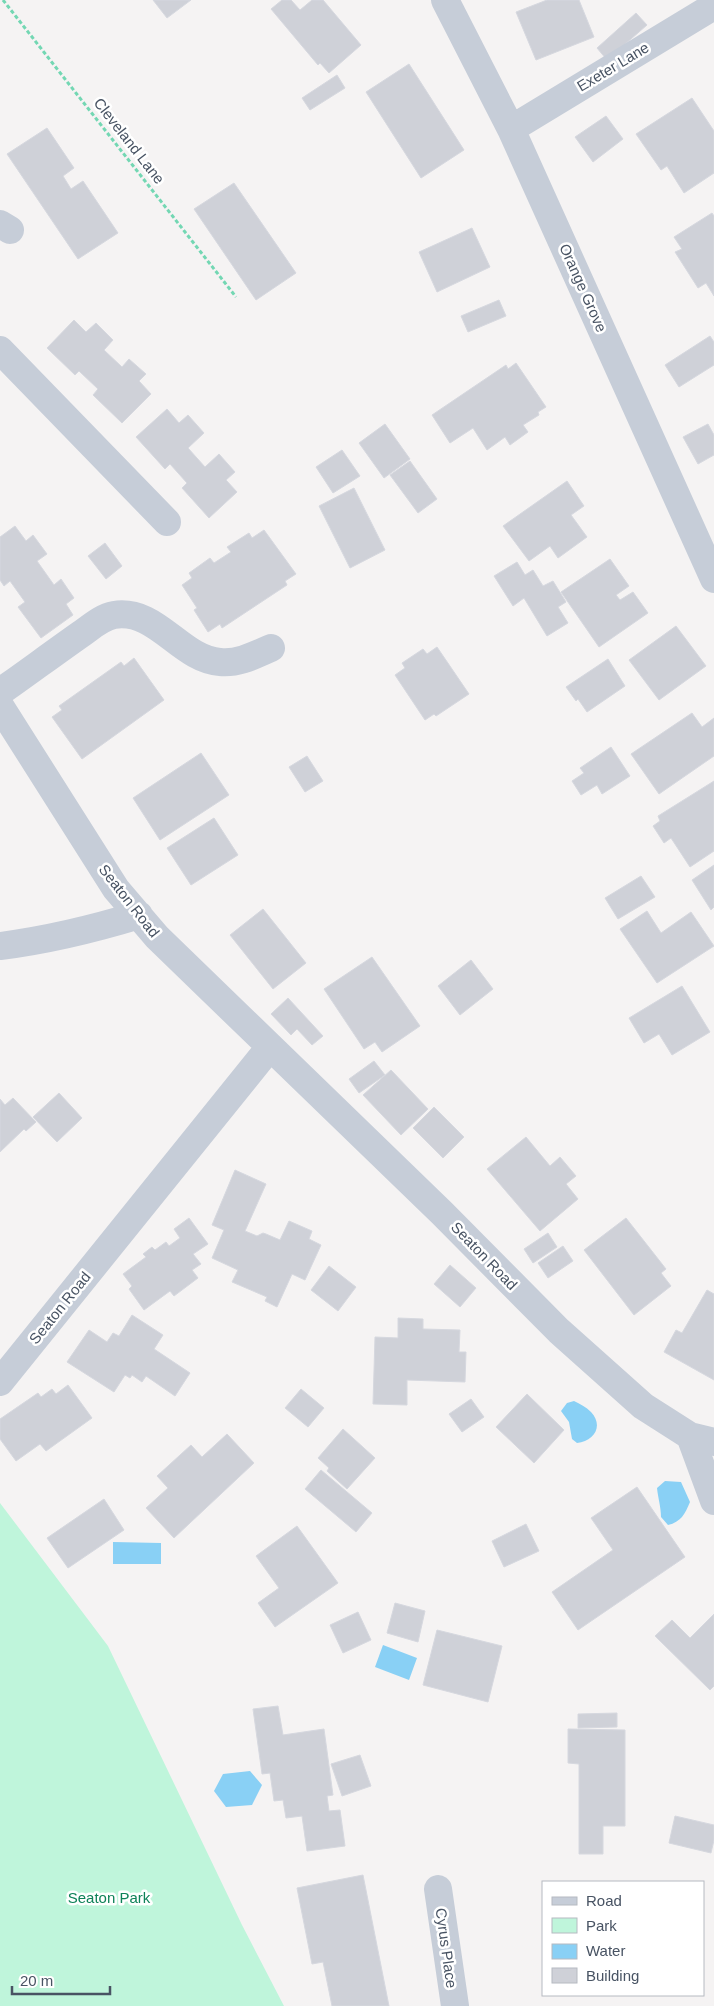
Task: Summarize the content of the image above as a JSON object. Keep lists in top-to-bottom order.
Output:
{
  "streets": {
    "street": [
      "Exeter Lane",
      "Orange Grove",
      "Seaton Road",
      "Cyrus Place"
    ],
    "path": ["Cleveland Lane"]
  },
  "crossings": [
    ["Exeter Lane", "Orange Grove"]
  ],
  "parks": ["Seaton Park"],
  "legend": [
    "Road",
    "Park",
    "Water",
    "Building"
  ],
  "scale_bar": "20 m"
}
